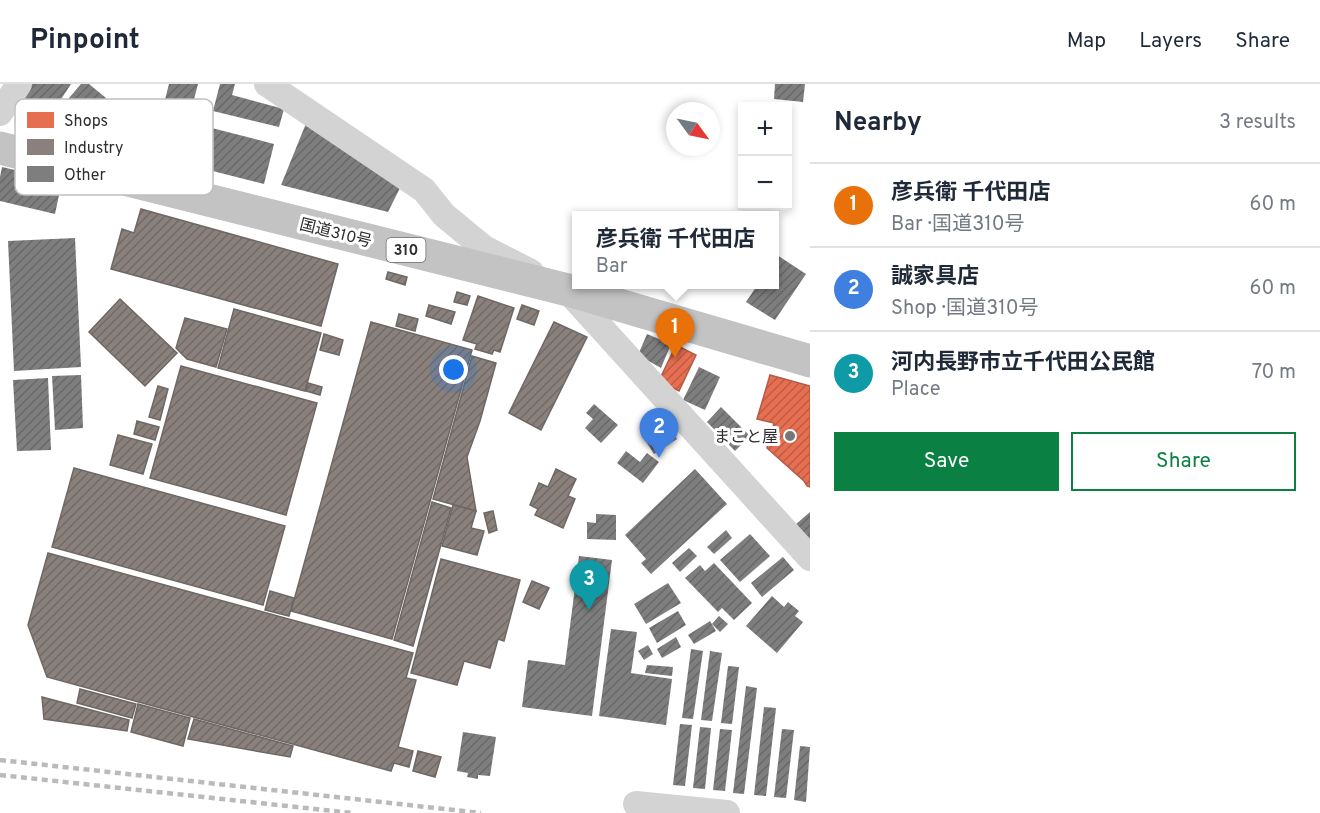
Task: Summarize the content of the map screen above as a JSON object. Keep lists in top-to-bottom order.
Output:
{
  "streets": {
    "highway": ["国道310号", "310"]
  },
  "places": ["まこと屋"],
  "legend": ["Shops", "Industry", "Other"],
  "north": "bottom right",
  "page": {
    "header": "Pinpoint",
    "nav": ["Map", "Layers", "Share"],
    "heading": ["Nearby", "3 results"],
    "map_buttons": ["+", "−"],
    "list": [
      {
        "mark": "1",
        "name": "彦兵衛 千代田店",
        "note": "Bar · 国道310号",
        "value": "60 m"
      },
      {
        "mark": "2",
        "name": "誠家具店",
        "note": "Shop · 国道310号",
        "value": "60 m"
      },
      {
        "mark": "3",
        "name": "河内長野市立千代田公民館",
        "note": "Place",
        "value": "70 m"
      }
    ],
    "popup": ["彦兵衛 千代田店", "Bar"],
    "pins": ["1", "2", "3"],
    "buttons": ["Save", "Share"]
  }
}
